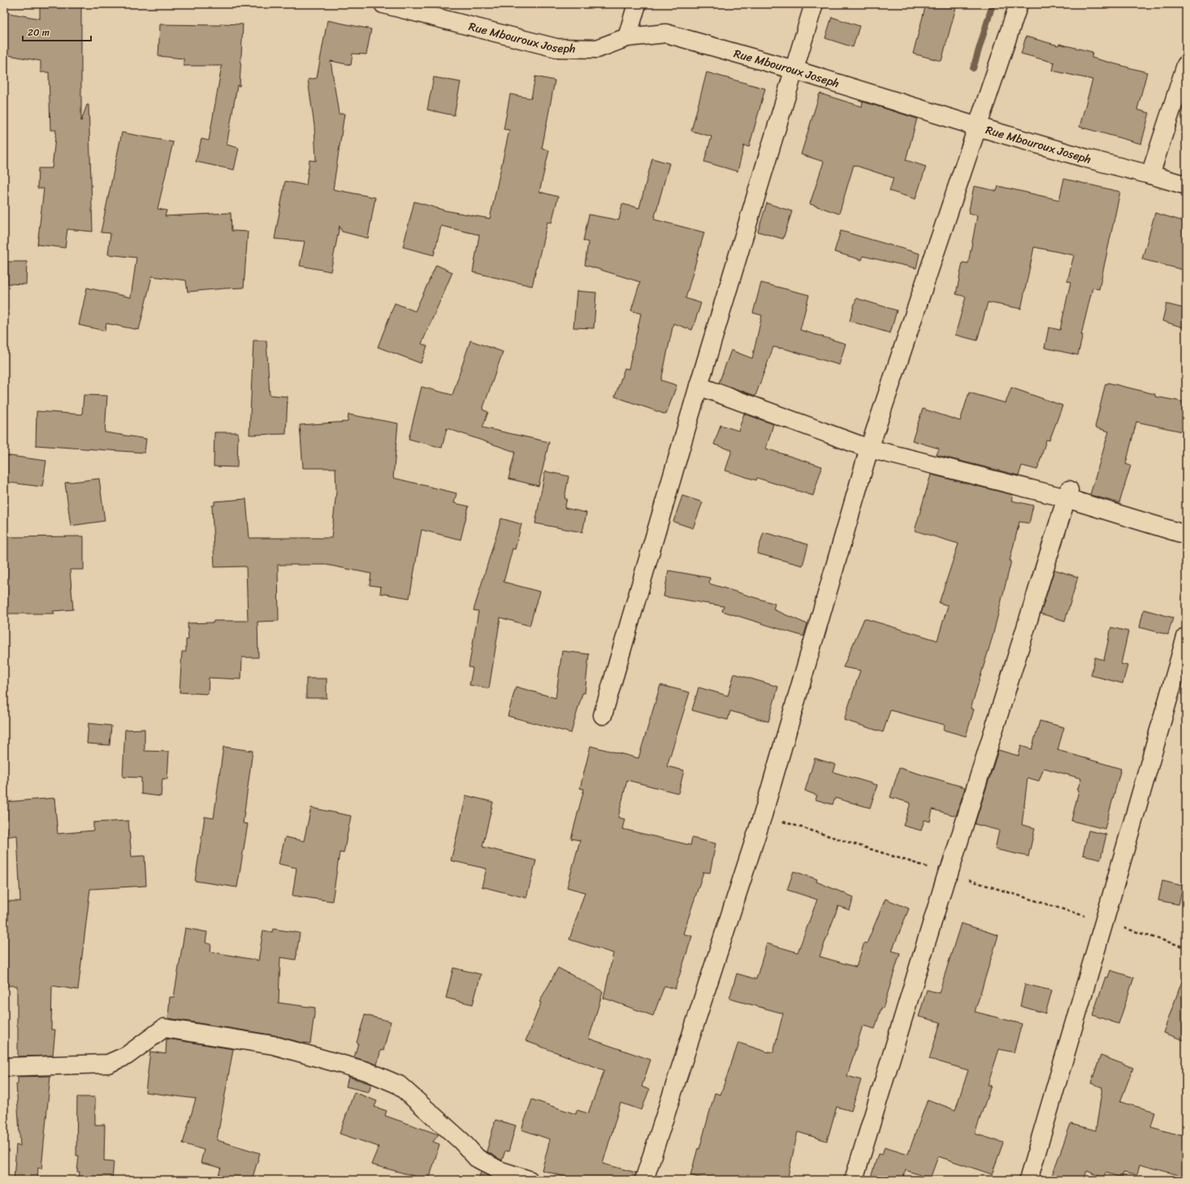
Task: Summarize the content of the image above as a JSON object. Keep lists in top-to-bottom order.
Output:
{
  "streets": {
    "street": ["Rue Mbouroux Joseph"]
  },
  "scale_bar": "20 m"
}
